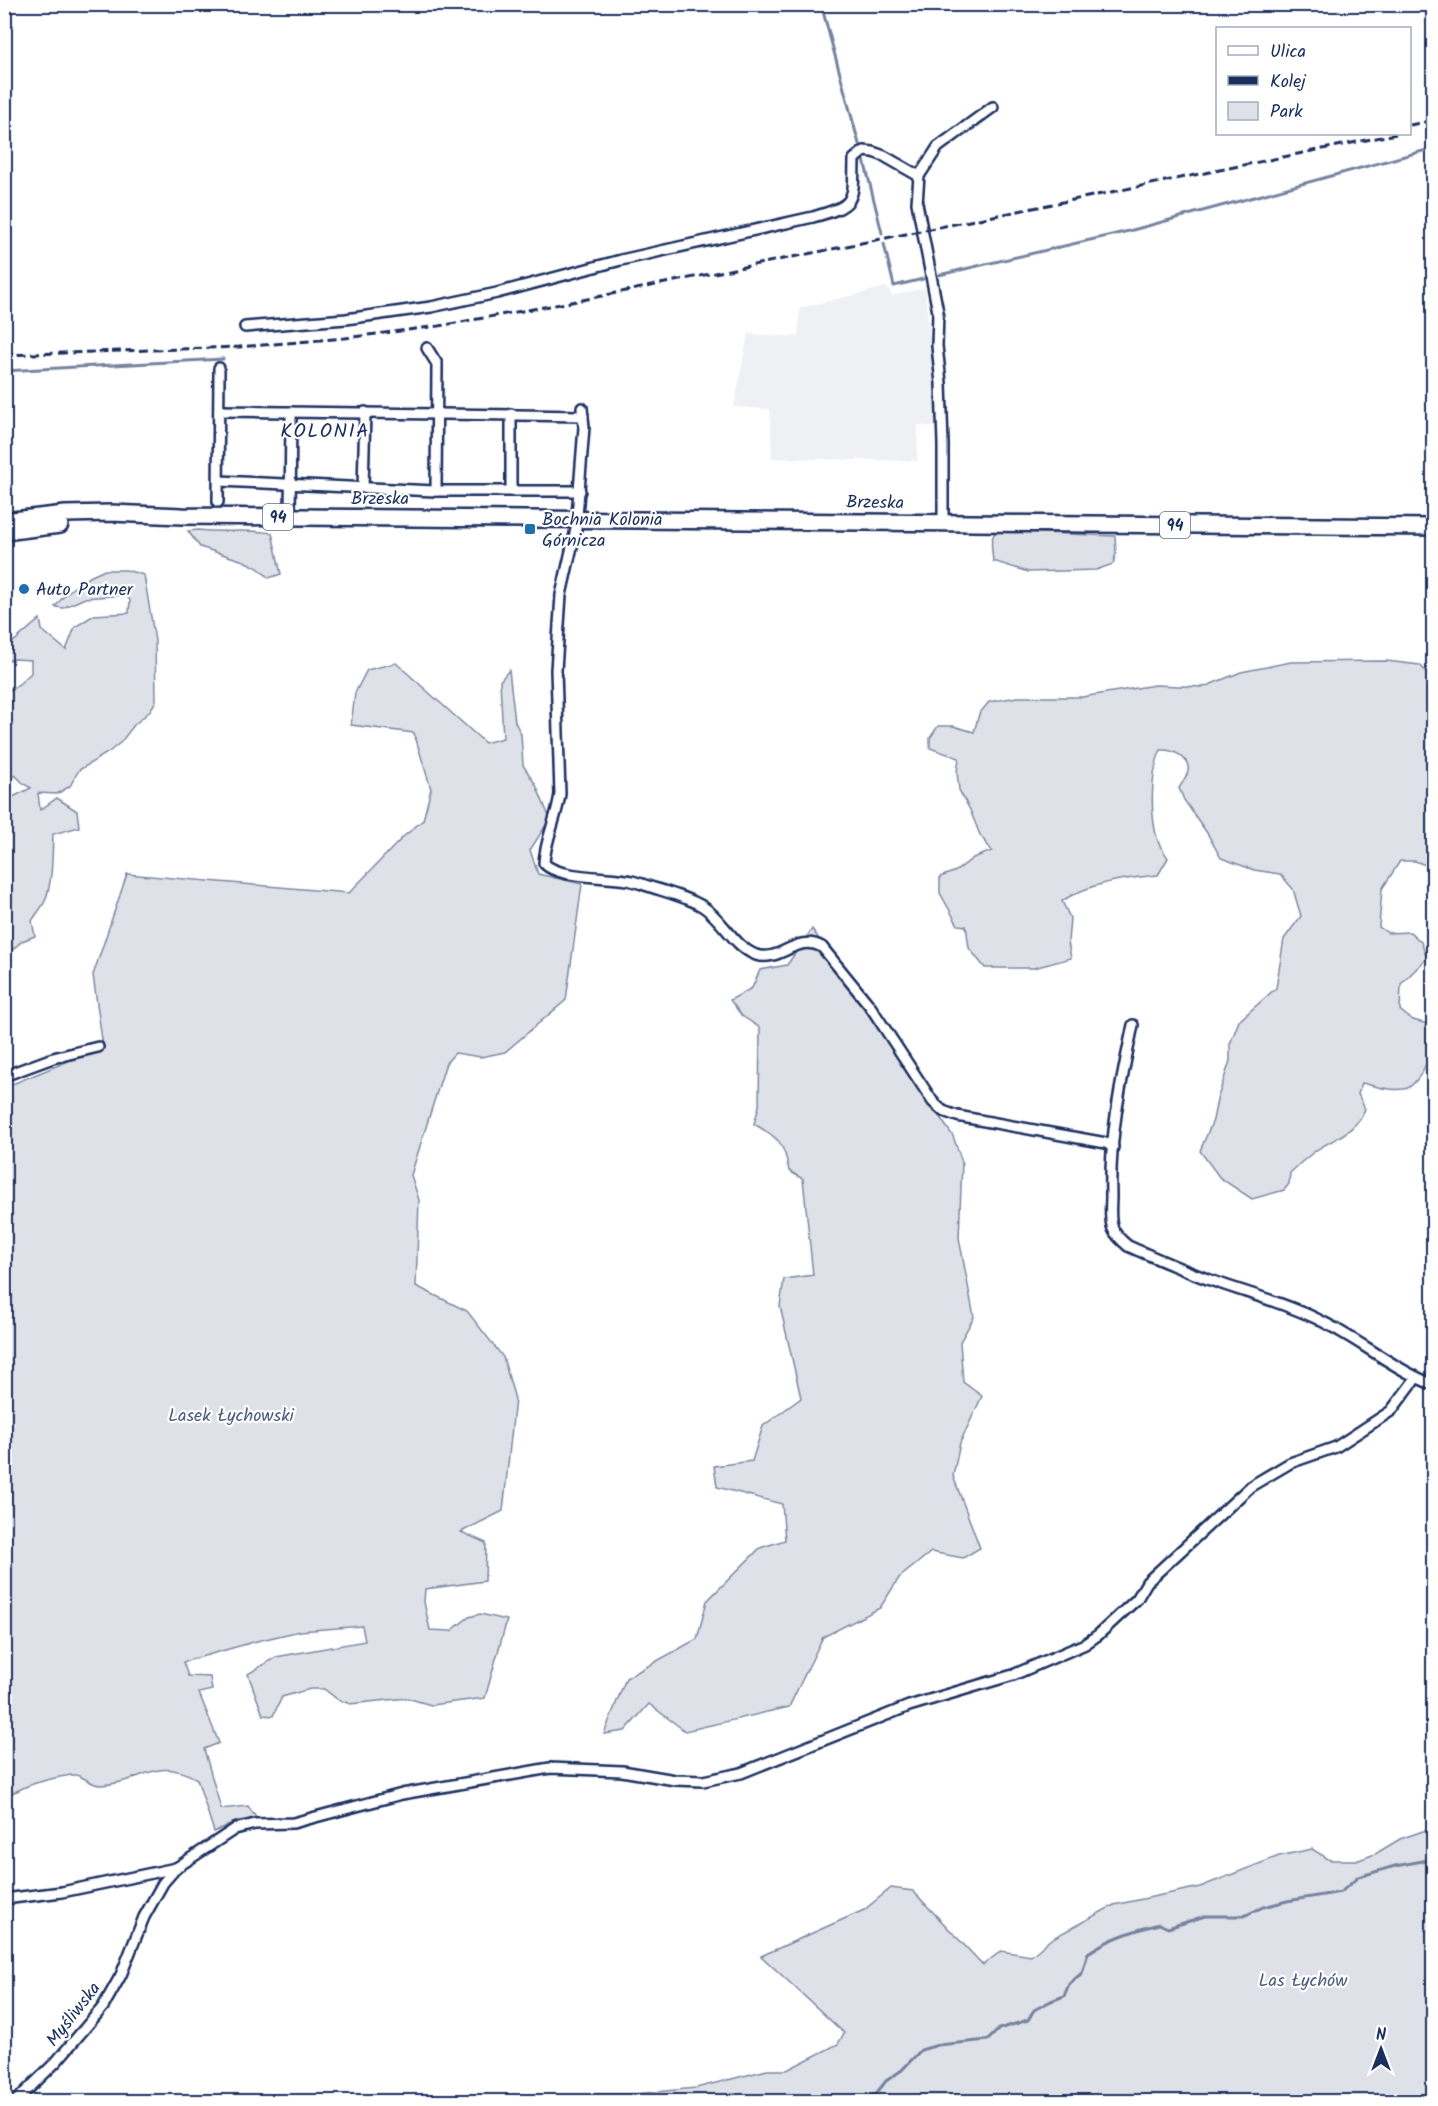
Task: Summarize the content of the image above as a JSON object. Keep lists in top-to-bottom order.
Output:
{
  "streets": {
    "main road": ["Brzeska", "94"],
    "street": ["Myśliwska"]
  },
  "crossings": [
    ["Brzeska", "94"]
  ],
  "districts": ["KOLONIA"],
  "parks": ["Lasek Łychowski", "Las Łychów"],
  "places": {
    "transit": ["Bochnia Kolonia Górnicza"],
    "other": ["Auto Partner"]
  },
  "legend": ["Ulica", "Kolej", "Park"],
  "north": "top"
}
